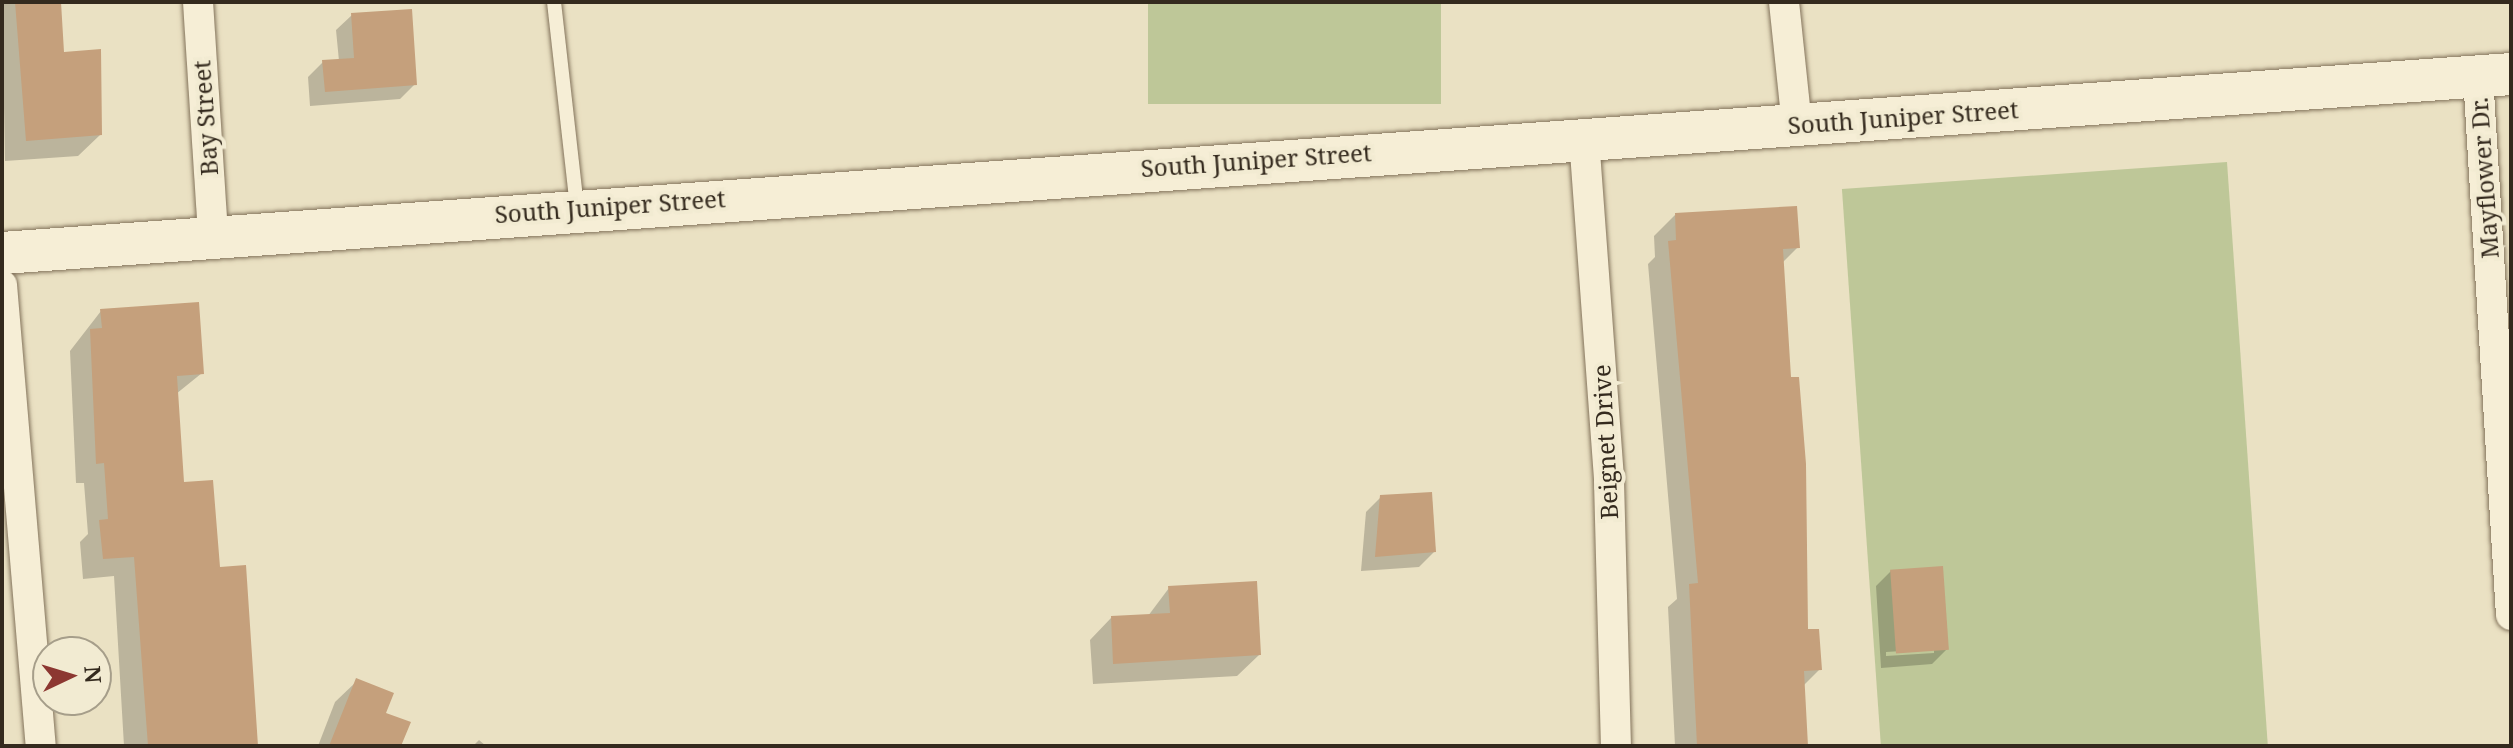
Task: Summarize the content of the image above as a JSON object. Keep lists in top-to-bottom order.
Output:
{
  "streets": {
    "street": [
      "South Juniper Street",
      "Bay Street",
      "Mayflower Dr.",
      "Beignet Drive"
    ]
  },
  "crossings": [
    ["South Juniper Street", "Bay Street"],
    ["South Juniper Street", "Mayflower Dr."],
    ["South Juniper Street", "Beignet Drive"]
  ],
  "north": "right"
}
